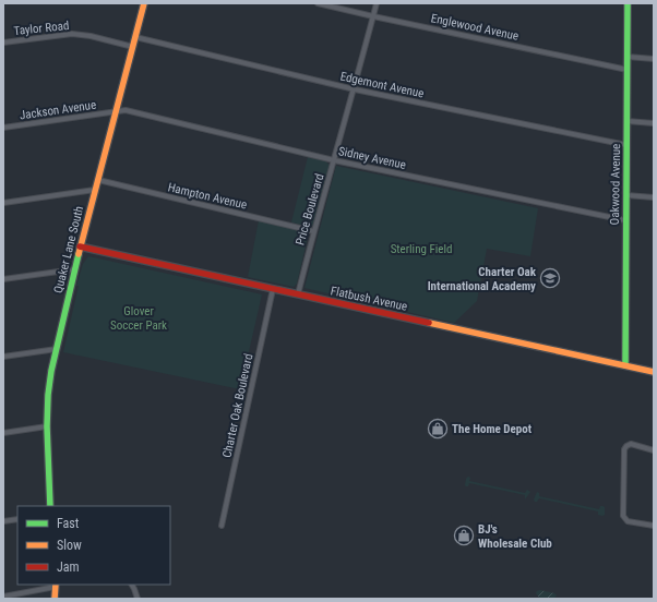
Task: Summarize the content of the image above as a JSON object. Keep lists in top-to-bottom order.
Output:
{
  "streets": {
    "street": [
      "Englewood Avenue",
      "Taylor Road",
      "Edgemont Avenue",
      "Jackson Avenue",
      "Sidney Avenue",
      "Oakwood Avenue",
      "Hampton Avenue",
      "Price Boulevard",
      "Quaker Lane South",
      "Flatbush Avenue",
      "Charter Oak Boulevard"
    ]
  },
  "crossings": [
    ["Englewood Avenue", "Oakwood Avenue"],
    ["Englewood Avenue", "Price Boulevard"],
    ["Taylor Road", "Quaker Lane South"],
    ["Edgemont Avenue", "Oakwood Avenue"],
    ["Edgemont Avenue", "Price Boulevard"],
    ["Edgemont Avenue", "Quaker Lane South"],
    ["Jackson Avenue", "Sidney Avenue"],
    ["Jackson Avenue", "Quaker Lane South"],
    ["Sidney Avenue", "Oakwood Avenue"],
    ["Sidney Avenue", "Price Boulevard"],
    ["Sidney Avenue", "Quaker Lane South"],
    ["Oakwood Avenue", "Flatbush Avenue"],
    ["Hampton Avenue", "Price Boulevard"],
    ["Hampton Avenue", "Quaker Lane South"],
    ["Price Boulevard", "Flatbush Avenue"],
    ["Quaker Lane South", "Flatbush Avenue"],
    ["Flatbush Avenue", "Charter Oak Boulevard"]
  ],
  "parks": ["Sterling Field", "Glover Soccer Park"],
  "places": {
    "school or university": ["Charter Oak International Academy"],
    "shop": ["The Home Depot", "BJ's Wholesale Club"]
  },
  "legend": ["Fast", "Slow", "Jam"]
}
